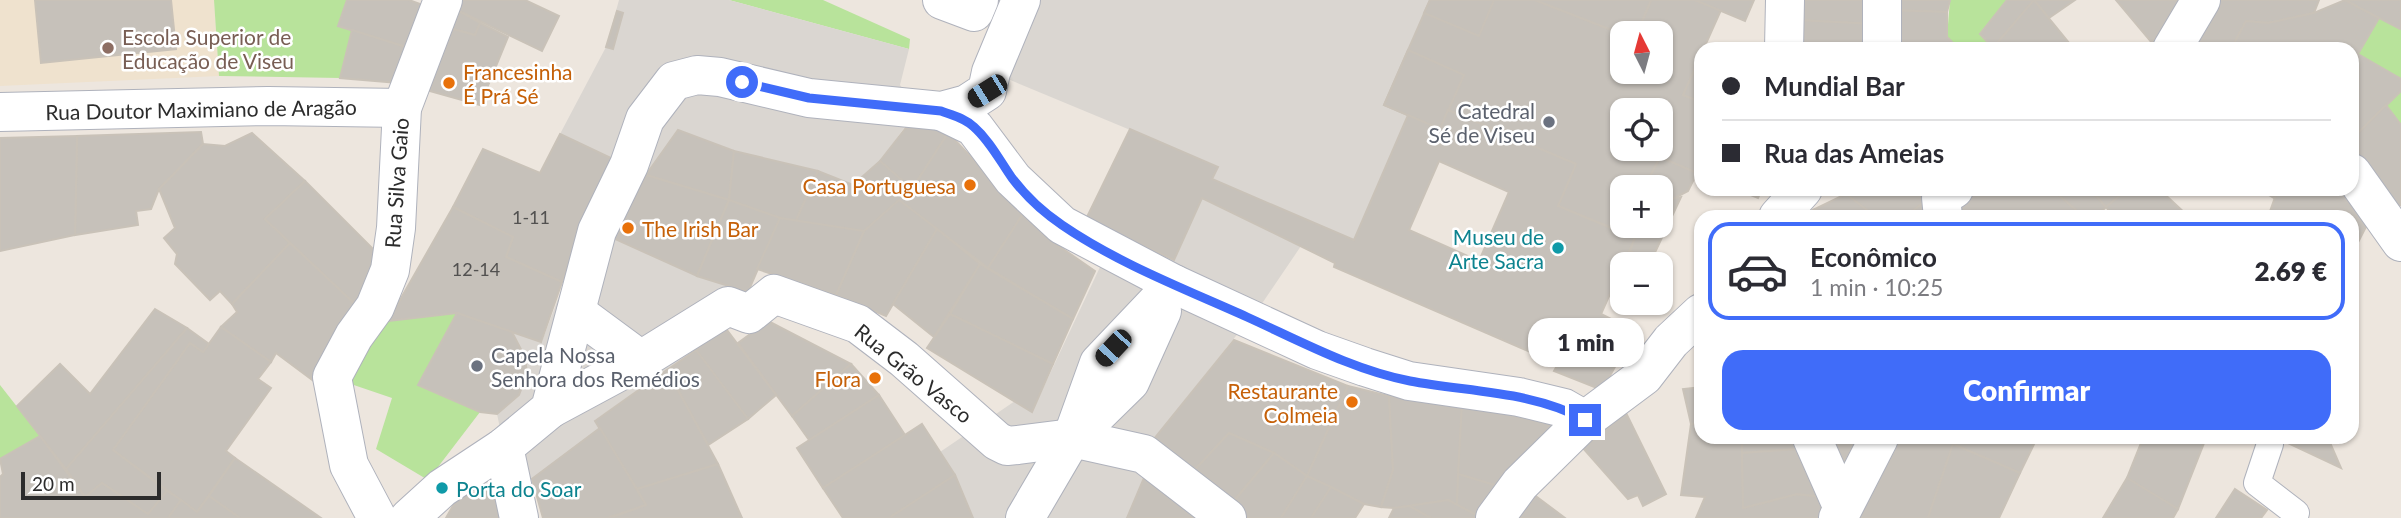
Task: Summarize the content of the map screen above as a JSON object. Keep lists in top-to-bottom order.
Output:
{
  "streets": {
    "street": ["Rua Doutor Maximiano de Aragão", "Rua Silva Gaio", "Rua Grão Vasco"]
  },
  "crossings": [
    ["Rua Doutor Maximiano de Aragão", "Rua Silva Gaio"]
  ],
  "places": [
    "Escola Superior de Educação de Viseu",
    "Francesinha É Prá Sé",
    "Catedral Sé de Viseu",
    "Casa Portuguesa",
    "The Irish Bar",
    "Museu de Arte Sacra",
    "Capela Nossa Senhora dos Remédios",
    "Flora",
    "Restaurante Colmeia",
    "Porta do Soar"
  ],
  "house_numbers": ["1-11", "12-14"],
  "scale_bar": "20 m",
  "north": "top",
  "page": {
    "map_buttons": ["+", "−"],
    "banner": ["Mundial Bar", "Rua das Ameias"],
    "list": [
      {
        "name": "Econômico",
        "note": "1 min · 10:25",
        "value": "2.69 €"
      }
    ],
    "bubble": "1 min",
    "buttons": "Confirmar",
    "scale": "20 m"
  }
}
